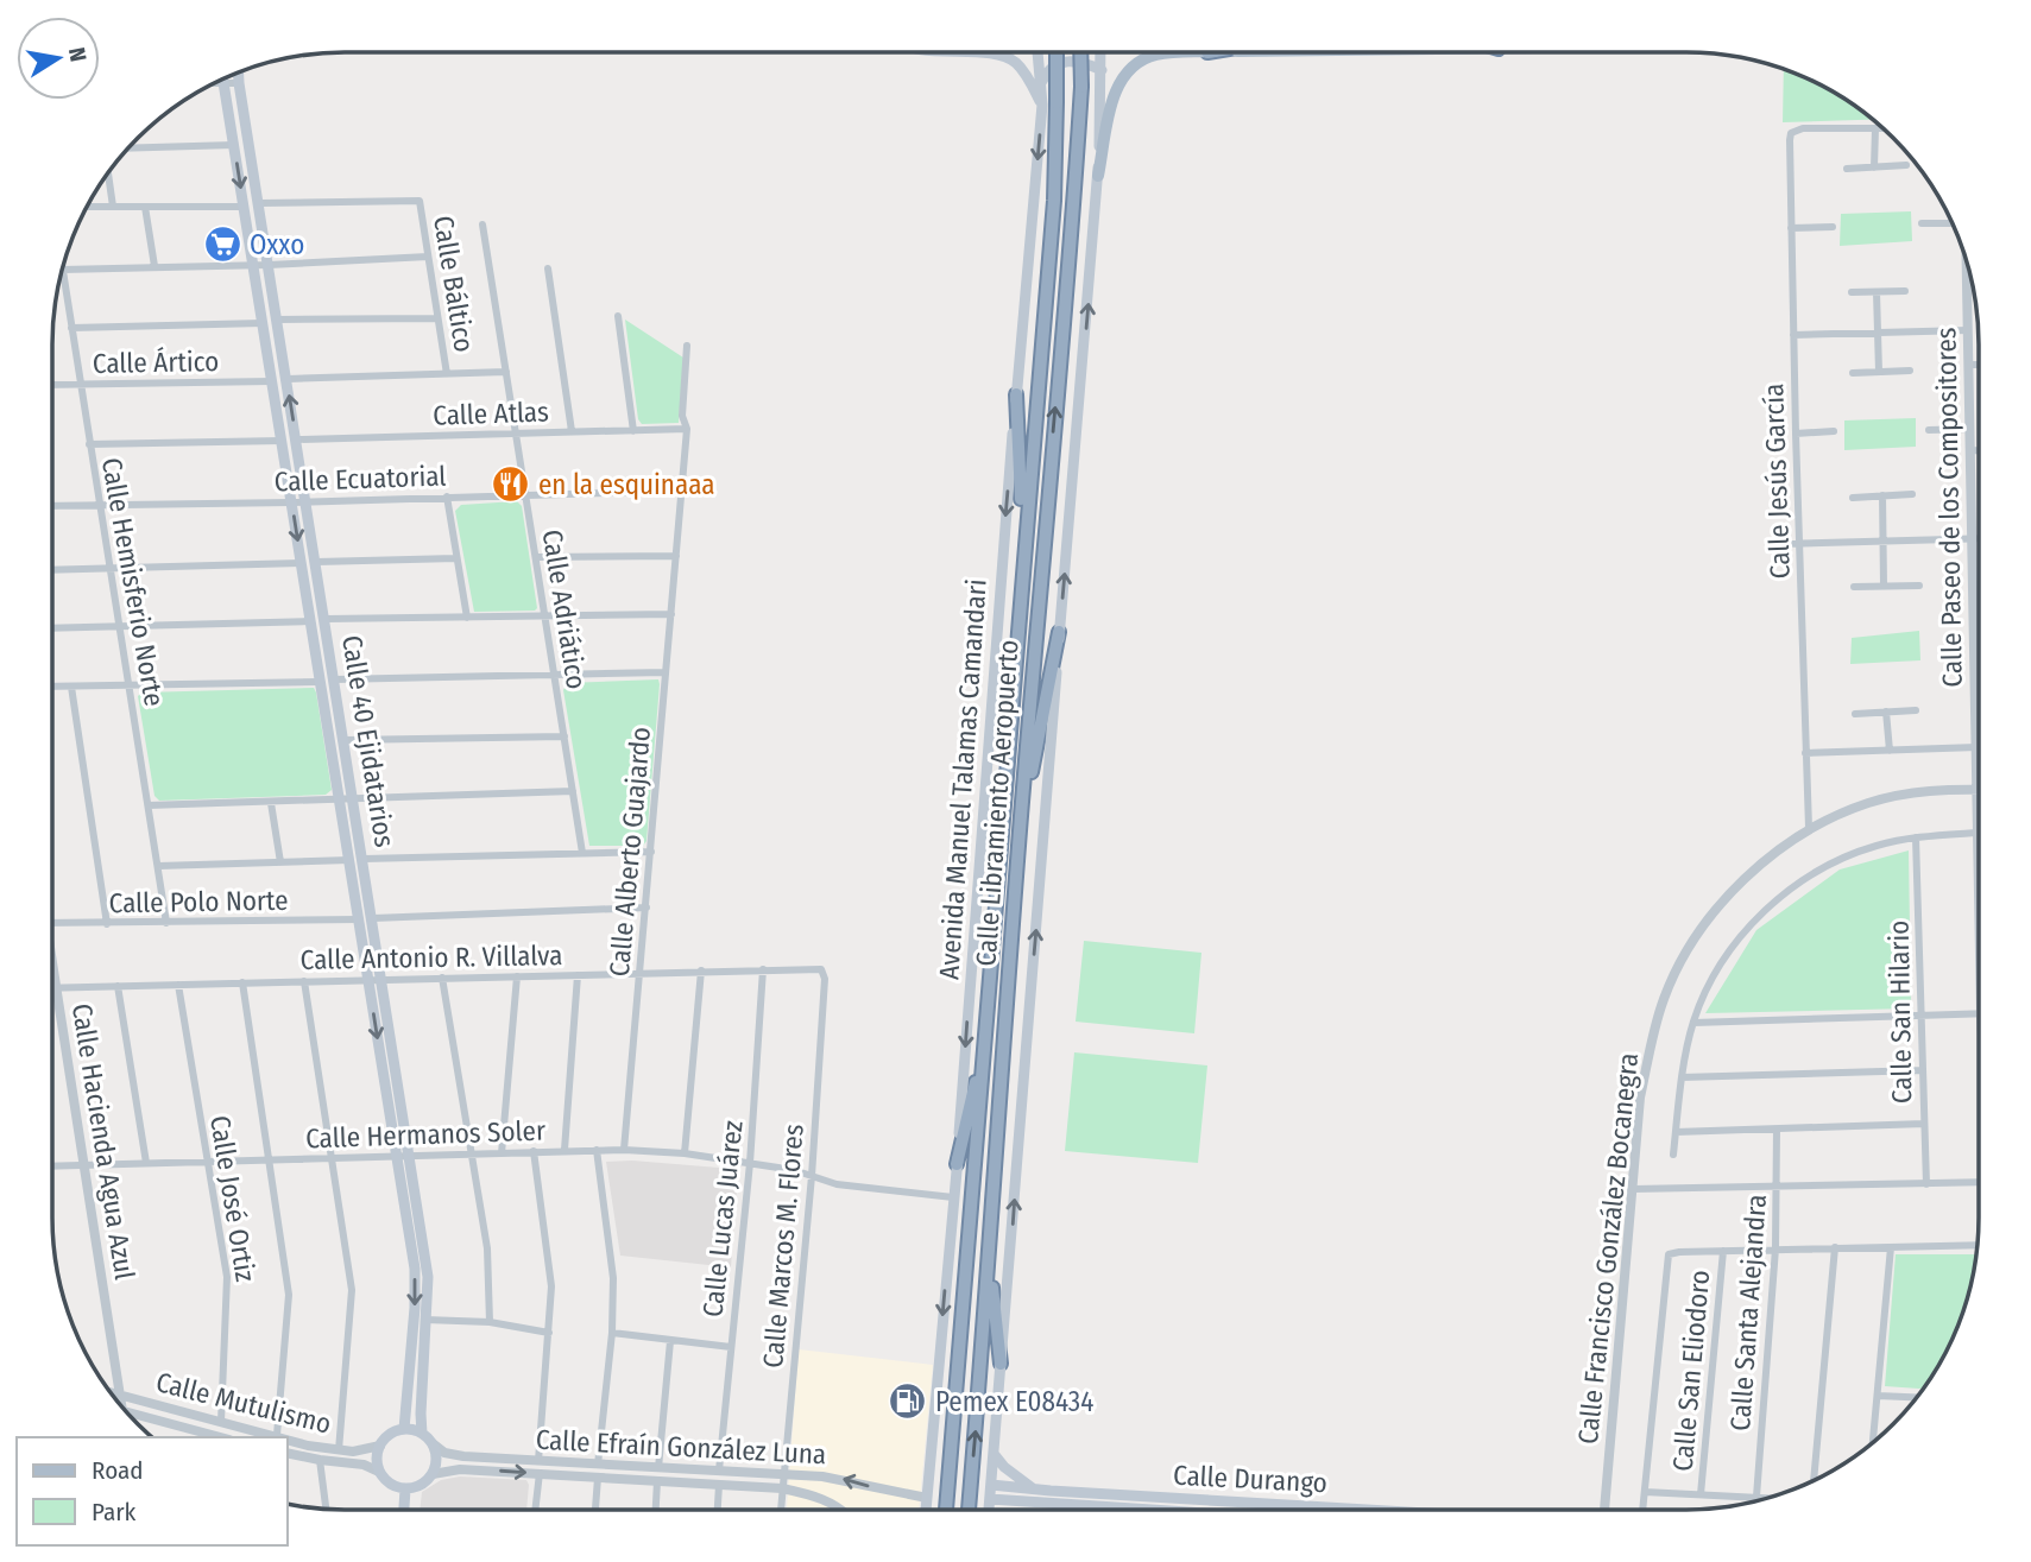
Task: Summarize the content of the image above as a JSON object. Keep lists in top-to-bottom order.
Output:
{
  "streets": {
    "highway": ["Calle Libramiento Aeropuerto"],
    "main road": ["Calle 40 Ejidatarios", "Avenida Manuel Talamas Camandari", "Calle Durango"],
    "street": [
      "Calle Báltico",
      "Calle Ártico",
      "Calle Atlas",
      "Calle Ecuatorial",
      "Calle Jesús García",
      "Calle Paseo de los Compositores",
      "Calle Hemisferio Norte",
      "Calle Adriático",
      "Calle Alberto Guajardo",
      "Calle Polo Norte",
      "Calle Antonio R. Villalva",
      "Calle San Hilario",
      "Calle Hermanos Soler",
      "Calle Hacienda Agua Azul",
      "Calle José Ortiz",
      "Calle Lucas Juárez",
      "Calle Marcos M. Flores",
      "Calle Francisco González Bocanegra",
      "Calle Santa Alejandra",
      "Calle San Eliodoro",
      "Calle Mutulismo",
      "Calle Efraín González Luna"
    ]
  },
  "crossings": [
    ["Calle Báltico", "Calle 40 Ejidatarios"],
    ["Calle Ártico", "Calle Hemisferio Norte"],
    ["Calle Ártico", "Calle 40 Ejidatarios"],
    ["Calle Atlas", "Calle Adriático"],
    ["Calle Atlas", "Calle 40 Ejidatarios"],
    ["Calle Atlas", "Calle Alberto Guajardo"],
    ["Calle Ecuatorial", "Calle Hemisferio Norte"],
    ["Calle Ecuatorial", "Calle Adriático"],
    ["Calle Ecuatorial", "Calle 40 Ejidatarios"],
    ["Calle Ecuatorial", "Calle Alberto Guajardo"],
    ["Calle Jesús García", "Calle Francisco González Bocanegra"],
    ["Calle Paseo de los Compositores", "Calle Francisco González Bocanegra"],
    ["Calle Hemisferio Norte", "Calle Polo Norte"],
    ["Calle 40 Ejidatarios", "Calle Polo Norte"],
    ["Calle 40 Ejidatarios", "Calle Antonio R. Villalva"],
    ["Calle 40 Ejidatarios", "Calle Hermanos Soler"],
    ["Calle 40 Ejidatarios", "Calle Mutulismo"],
    ["Calle 40 Ejidatarios", "Calle Efraín González Luna"],
    ["Avenida Manuel Talamas Camandari", "Calle Hermanos Soler"],
    ["Avenida Manuel Talamas Camandari", "Calle Efraín González Luna"],
    ["Calle Alberto Guajardo", "Calle Antonio R. Villalva"],
    ["Calle Alberto Guajardo", "Calle Hermanos Soler"],
    ["Calle Antonio R. Villalva", "Calle Hacienda Agua Azul"],
    ["Calle Antonio R. Villalva", "Calle José Ortiz"],
    ["Calle Antonio R. Villalva", "Calle Lucas Juárez"],
    ["Calle Antonio R. Villalva", "Calle Marcos M. Flores"],
    ["Calle Hermanos Soler", "Calle Hacienda Agua Azul"],
    ["Calle Hermanos Soler", "Calle José Ortiz"],
    ["Calle Hermanos Soler", "Calle Lucas Juárez"],
    ["Calle Hermanos Soler", "Calle Marcos M. Flores"],
    ["Calle Hacienda Agua Azul", "Calle Mutulismo"],
    ["Calle José Ortiz", "Calle Mutulismo"],
    ["Calle Lucas Juárez", "Calle Efraín González Luna"],
    ["Calle Marcos M. Flores", "Calle Efraín González Luna"],
    ["Calle Mutulismo", "Calle Efraín González Luna"]
  ],
  "places": {
    "supermarket": ["Oxxo"],
    "restaurant": ["en la esquinaaa"],
    "fuel station": ["Pemex E08434"]
  },
  "legend": ["Road", "Park"],
  "north": "right"
}
